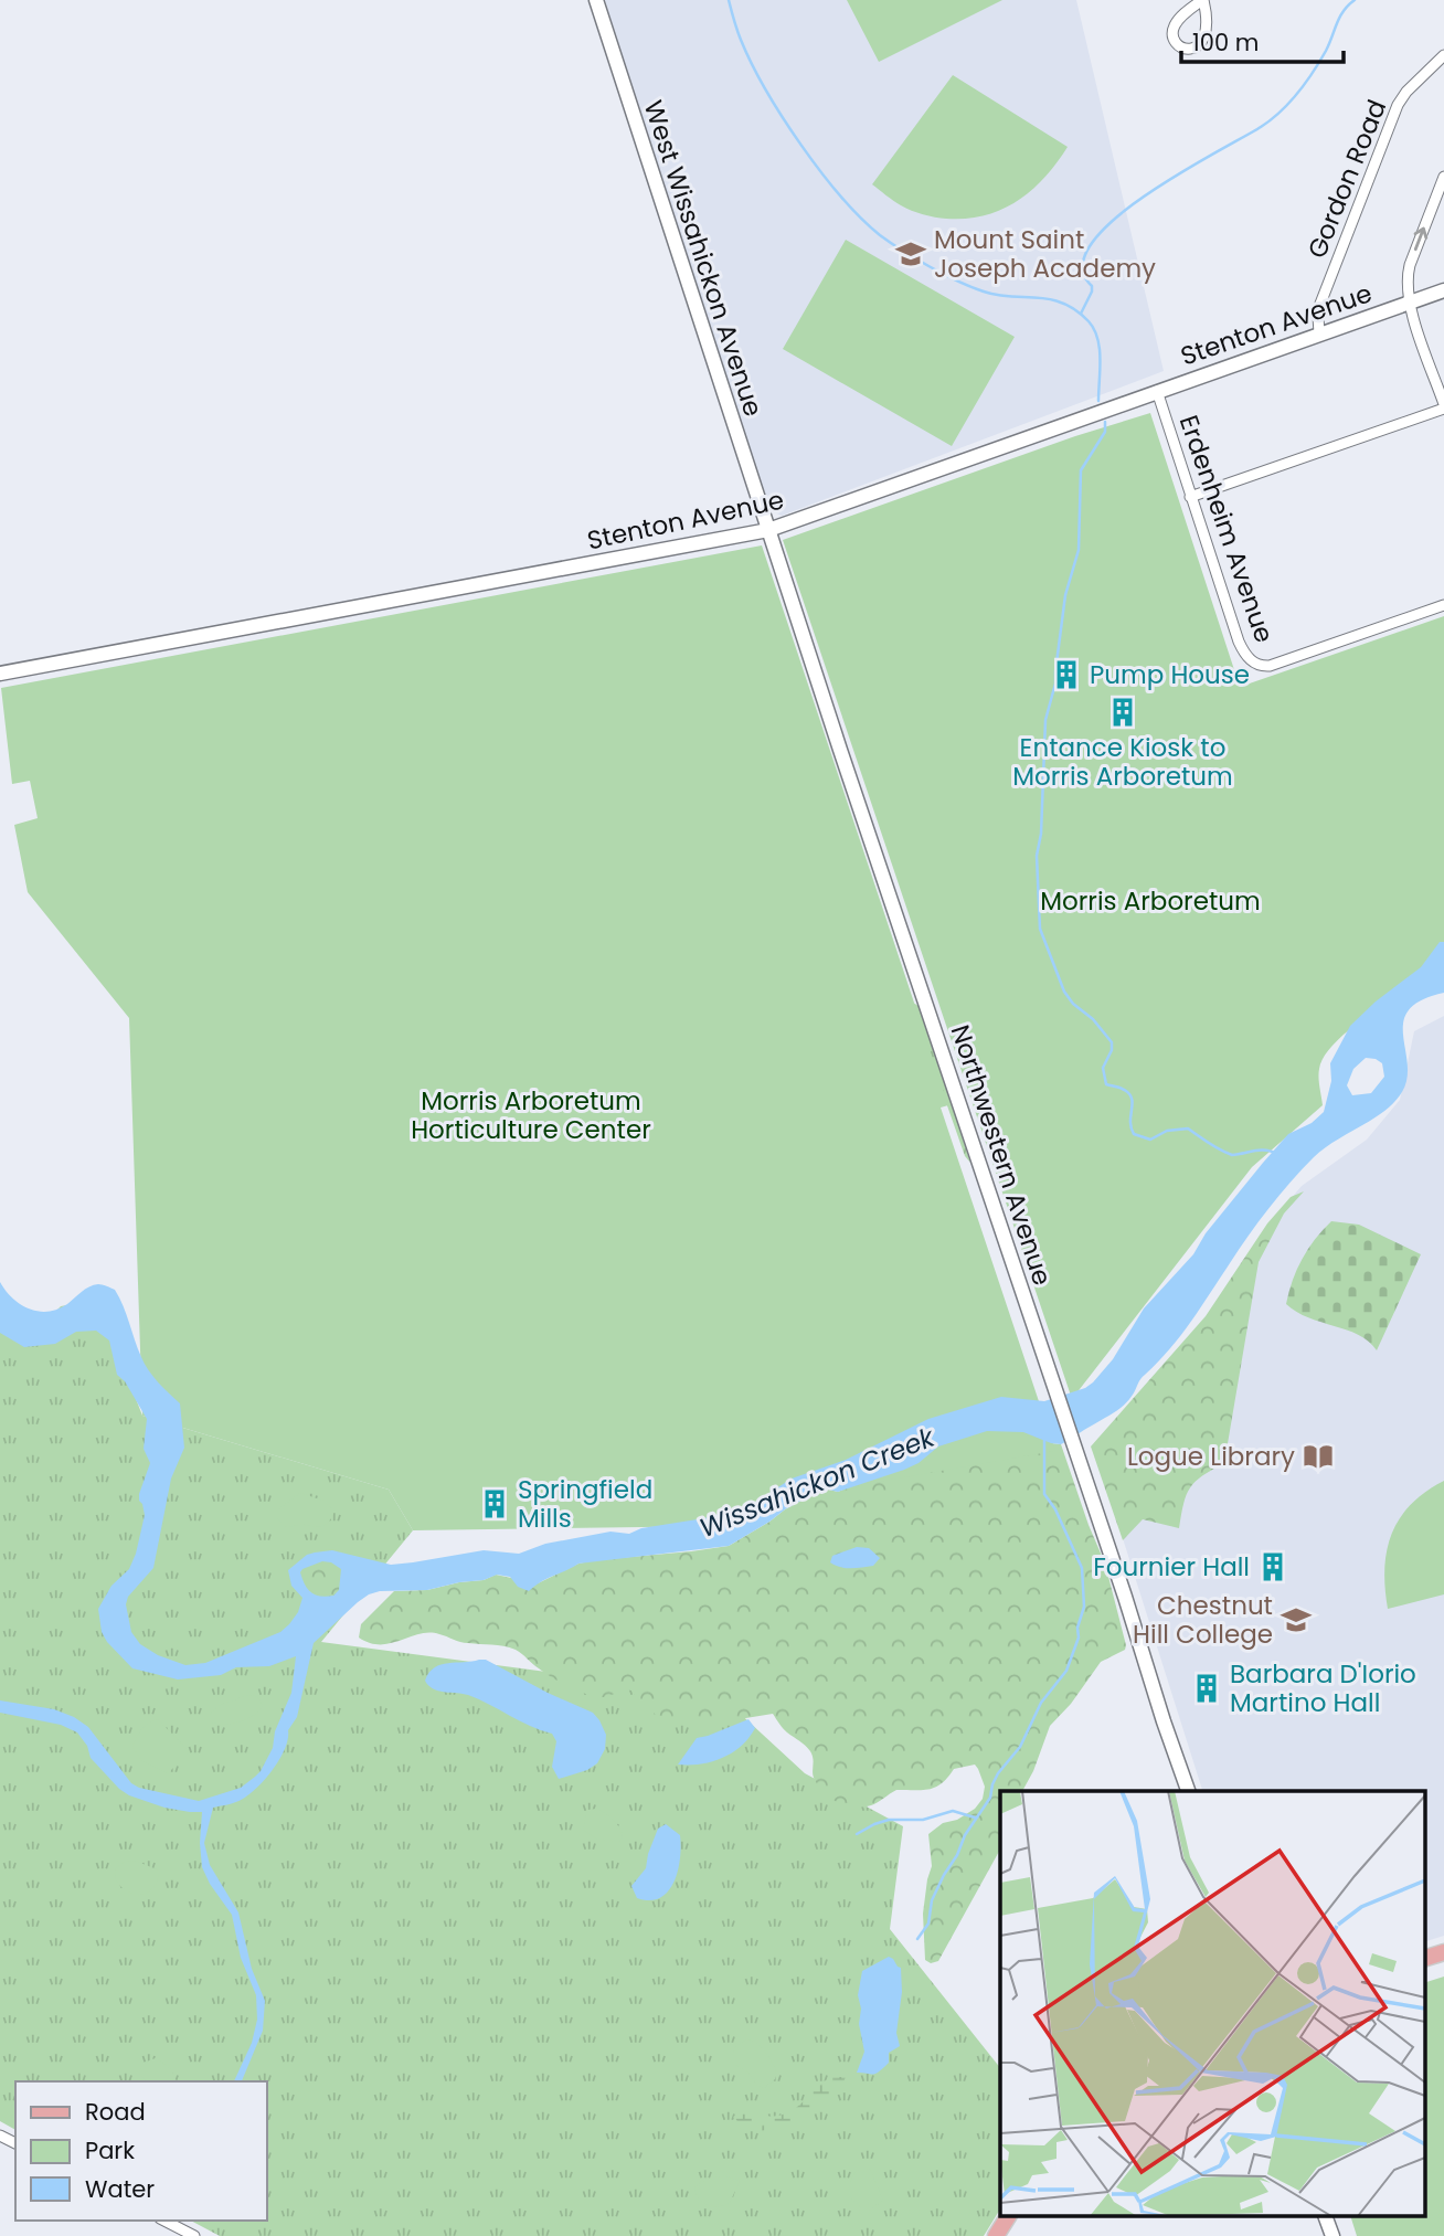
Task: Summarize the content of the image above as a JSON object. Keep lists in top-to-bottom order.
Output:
{
  "streets": {
    "street": [
      "Gordon Road",
      "West Wissahickon Avenue",
      "Stenton Avenue",
      "Erdenheim Avenue",
      "Northwestern Avenue"
    ]
  },
  "crossings": [
    ["Gordon Road", "Stenton Avenue"],
    ["West Wissahickon Avenue", "Stenton Avenue"],
    ["West Wissahickon Avenue", "Northwestern Avenue"],
    ["Stenton Avenue", "Erdenheim Avenue"],
    ["Stenton Avenue", "Northwestern Avenue"]
  ],
  "water": ["Wissahickon Creek"],
  "parks": ["Morris Arboretum", "Morris Arboretum Horticulture Center"],
  "places": {
    "school or university": ["Mount Saint Joseph Academy", "Chestnut Hill College"],
    "building": [
      "Pump House",
      "Entance Kiosk to Morris Arboretum",
      "Springfield Mills",
      "Fournier Hall",
      "Barbara D'Iorio Martino Hall"
    ],
    "library": ["Logue Library"]
  },
  "legend": ["Road", "Park", "Water"],
  "scale_bar": "100 m"
}
